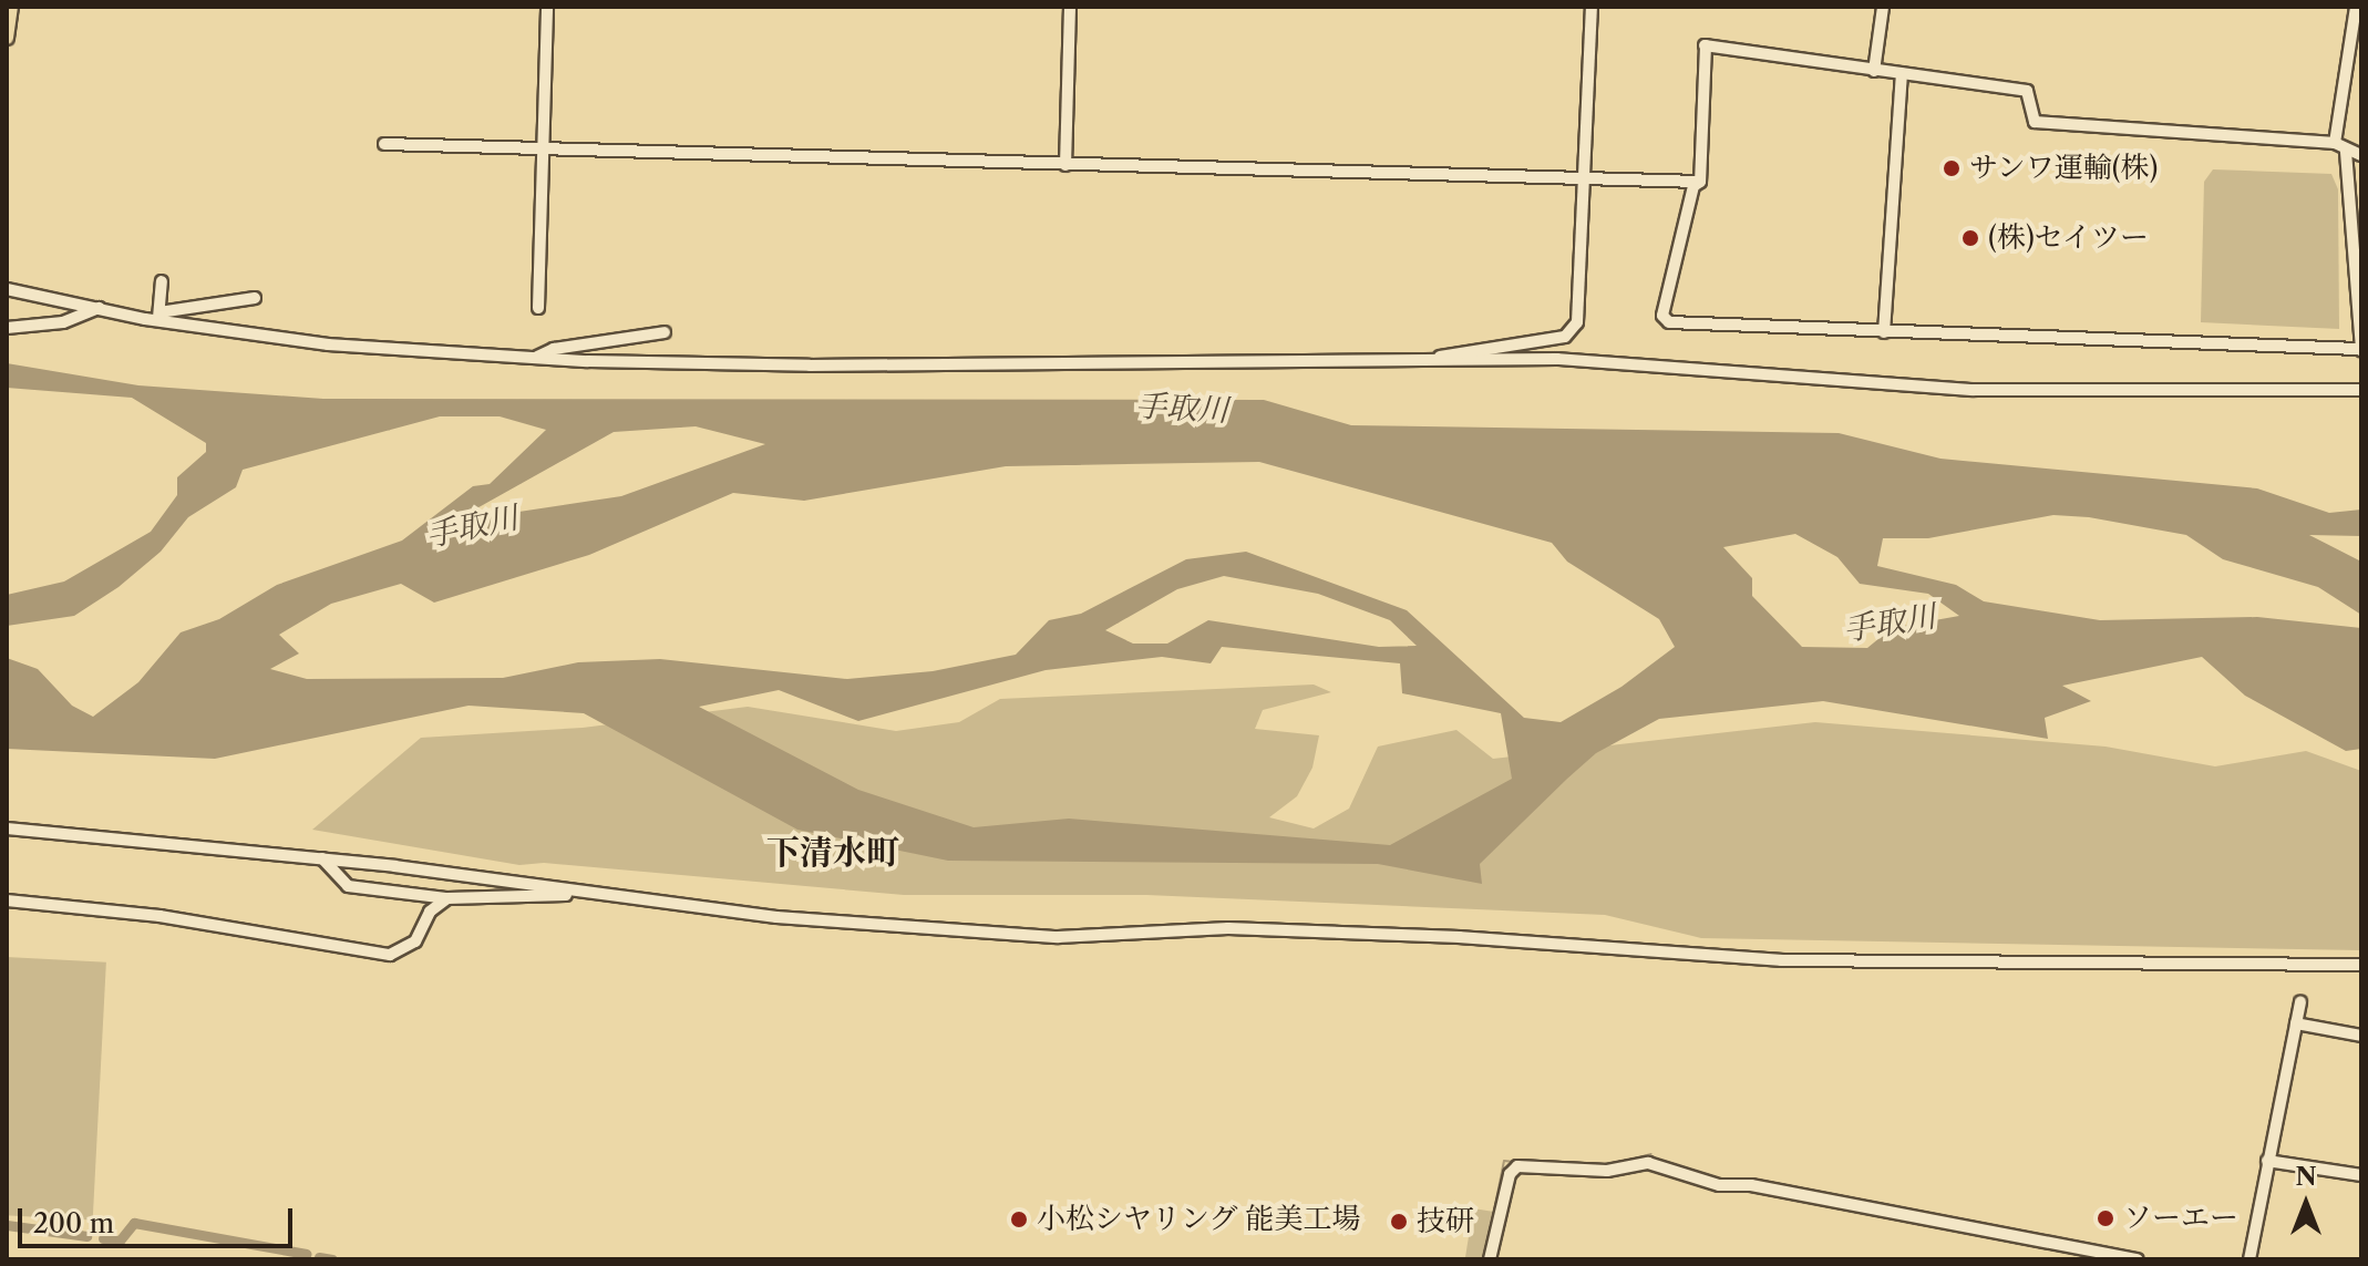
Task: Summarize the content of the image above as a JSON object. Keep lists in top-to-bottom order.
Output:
{
  "districts": ["下清水町"],
  "water": ["手取川"],
  "places": [
    "サンワ運輸(株)",
    "(株)セイツー",
    "ソーエー",
    "小松シヤリング 能美工場",
    "技研"
  ],
  "scale_bar": "200 m",
  "north": "top"
}
